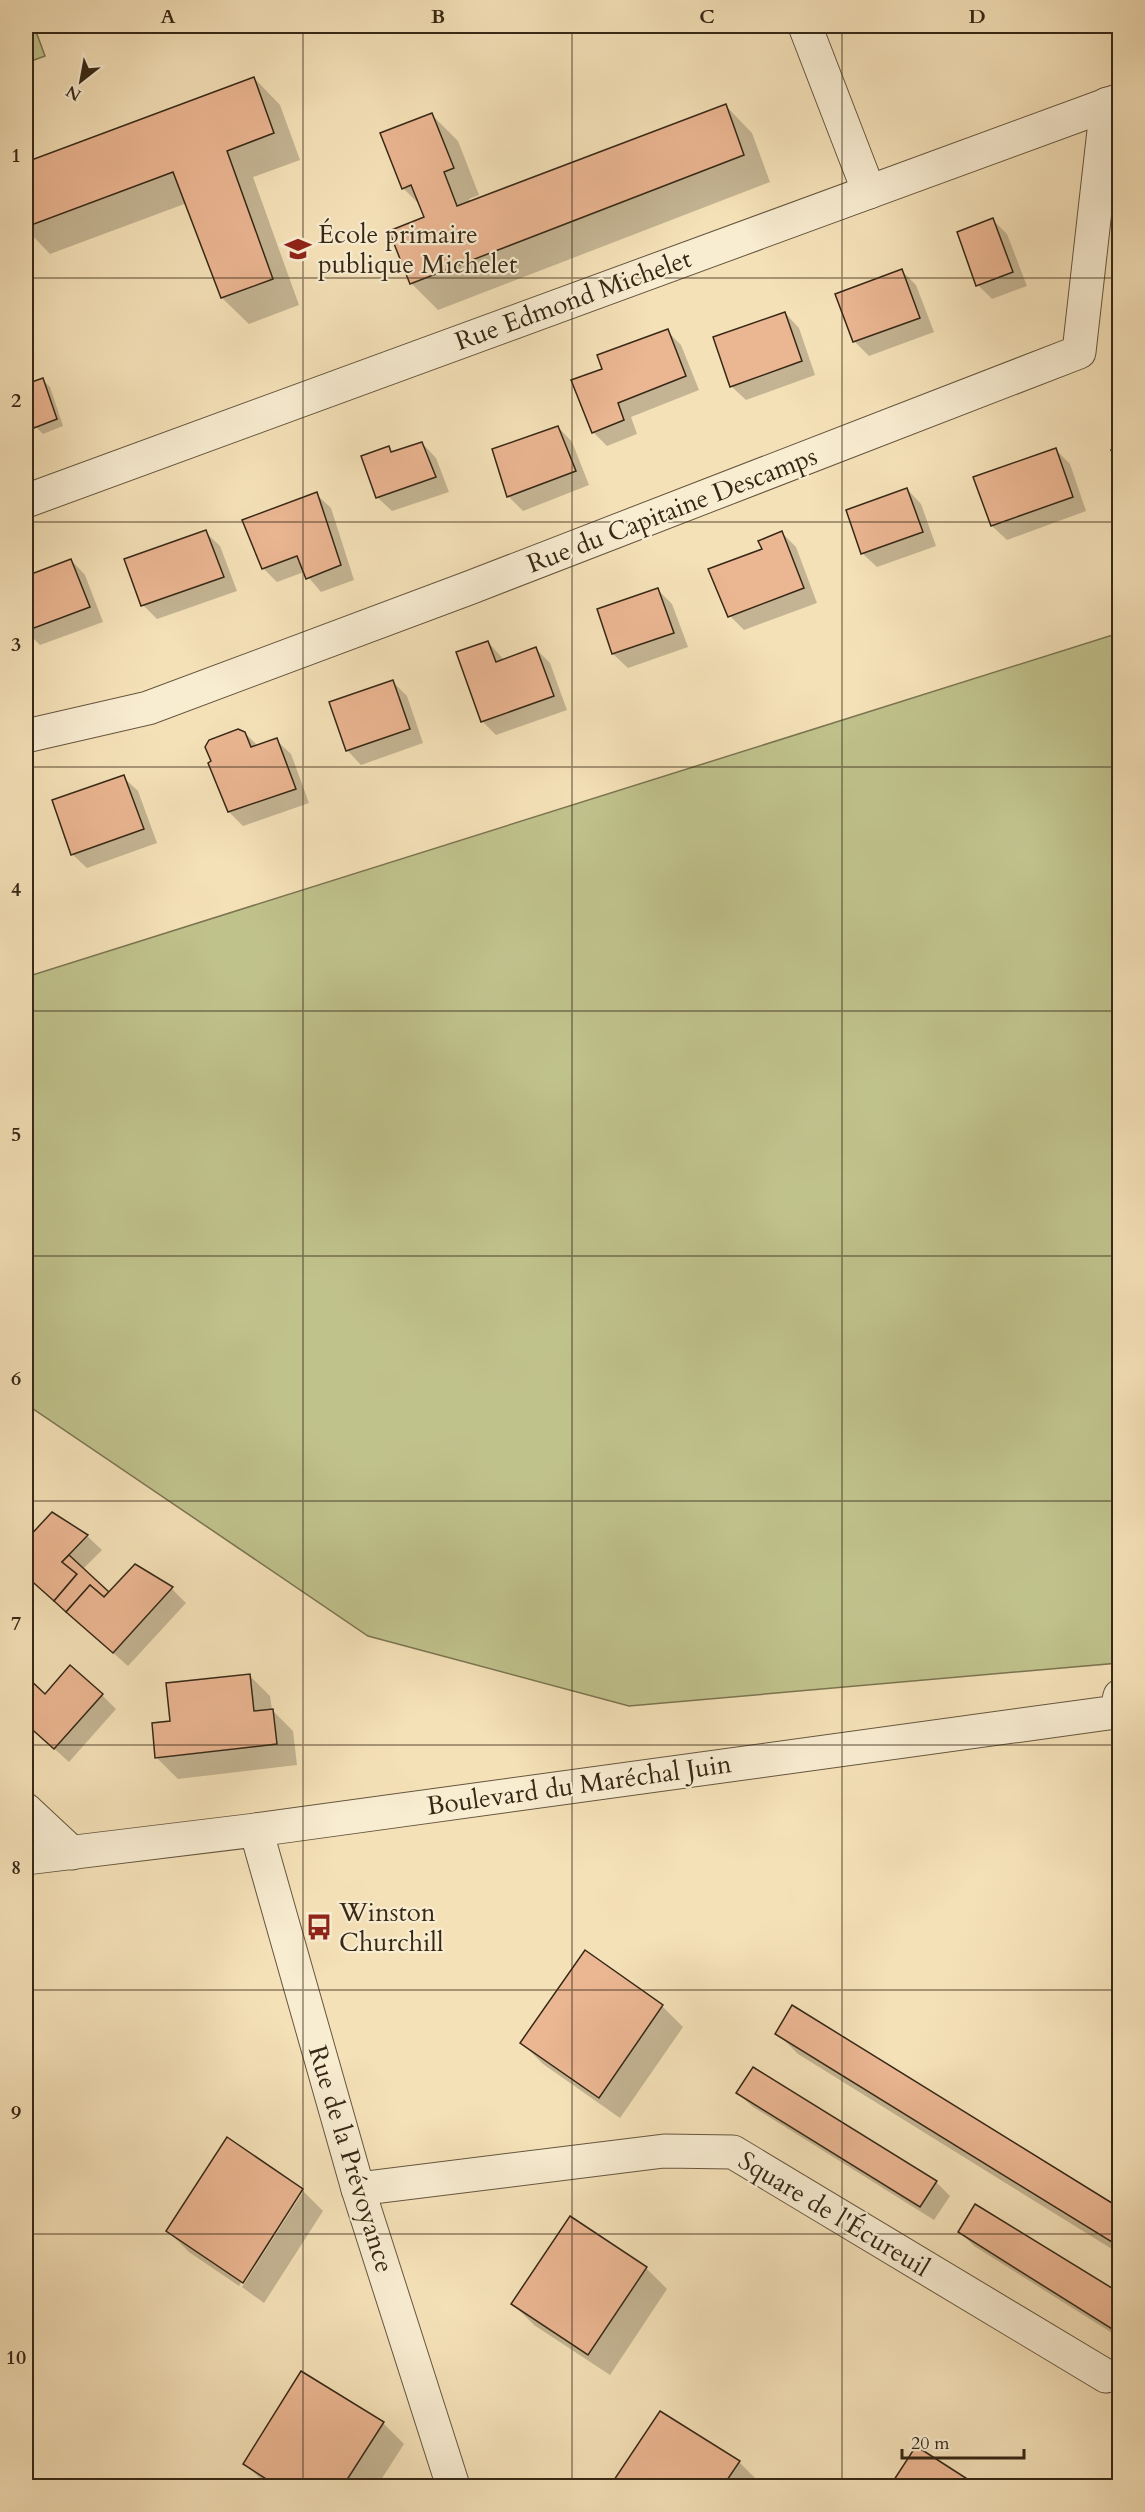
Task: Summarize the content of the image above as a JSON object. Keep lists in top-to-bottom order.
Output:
{
  "streets": {
    "street": [
      "Rue Edmond Michelet",
      "Rue du Capitaine Descamps",
      "Boulevard du Maréchal Juin",
      "Rue de la Prévoyance",
      "Square de l'Écureuil"
    ]
  },
  "crossings": [
    ["Rue Edmond Michelet", "Rue du Capitaine Descamps"],
    ["Boulevard du Maréchal Juin", "Rue de la Prévoyance"],
    ["Rue de la Prévoyance", "Square de l'Écureuil"]
  ],
  "places": {
    "school or university": ["École primaire publique Michelet"],
    "bus stop": ["Winston Churchill"]
  },
  "scale_bar": "20 m",
  "north": "bottom left",
  "grid": {
    "columns": [
      "A",
      "B",
      "C",
      "D"
    ],
    "rows": [
      "1",
      "2",
      "3",
      "4",
      "5",
      "6",
      "7",
      "8",
      "9",
      "10"
    ]
  }
}
